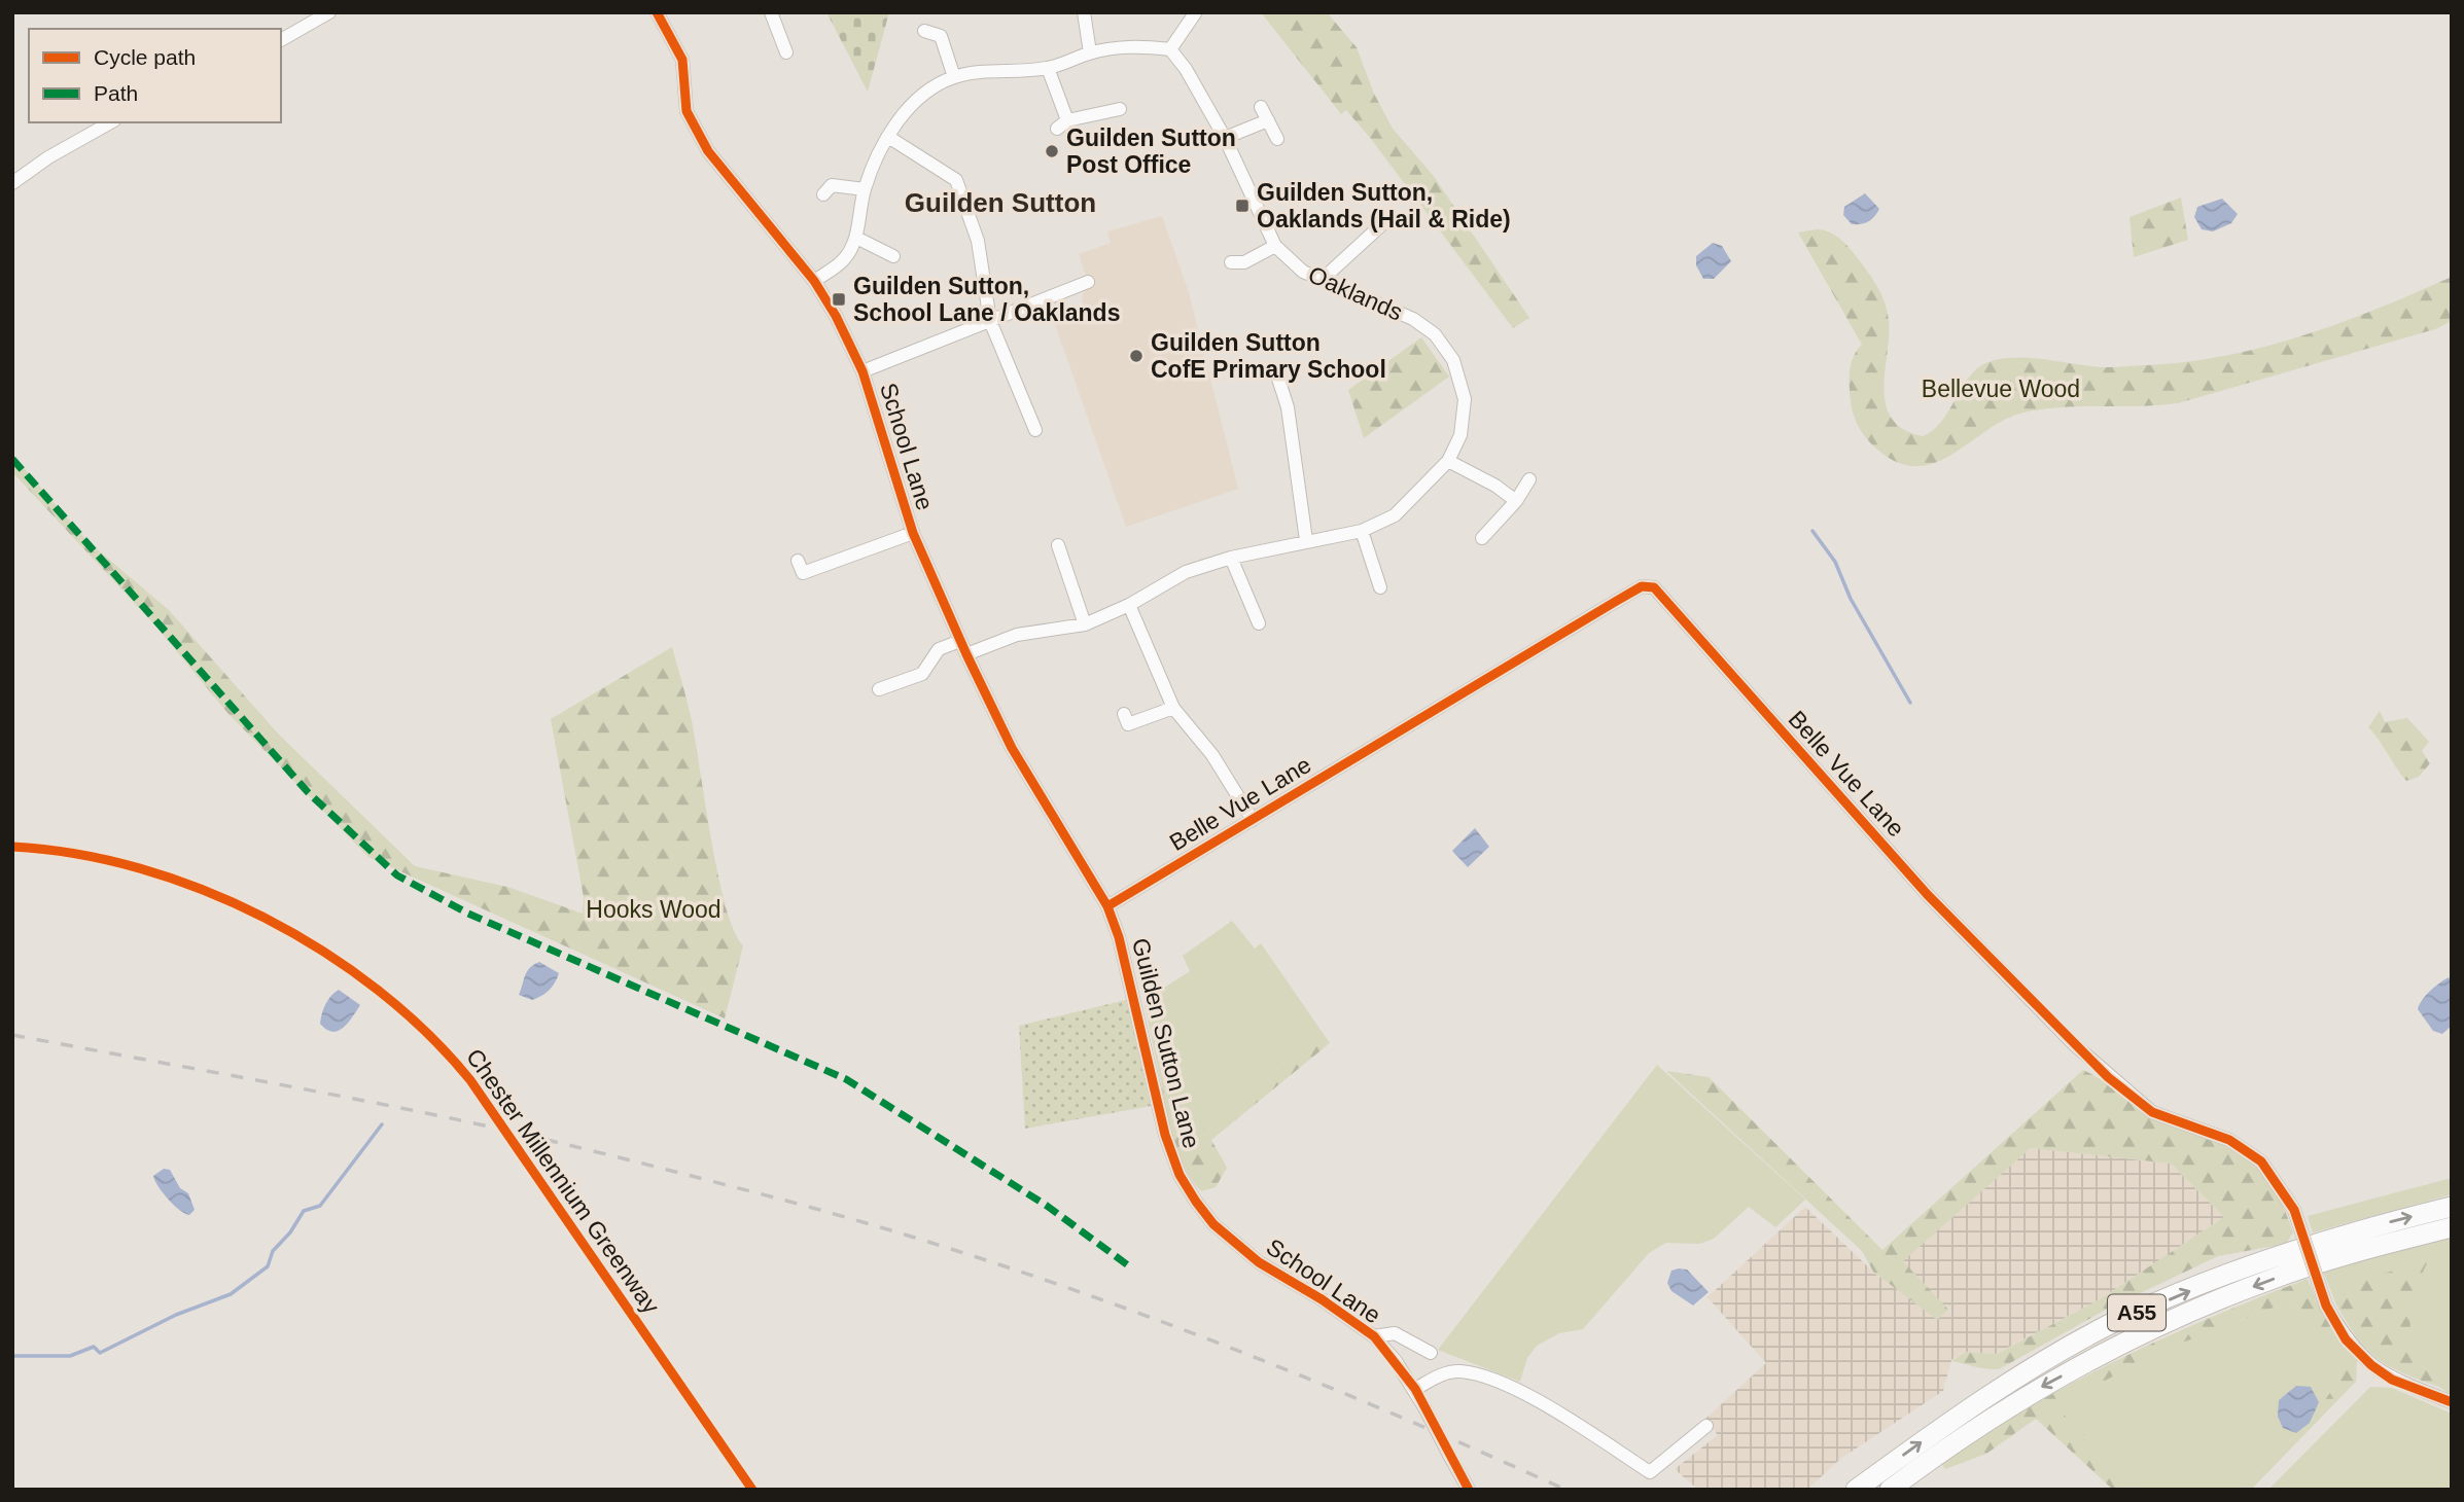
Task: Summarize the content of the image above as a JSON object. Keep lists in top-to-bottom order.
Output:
{
  "streets": {
    "highway": ["A55"],
    "street": [
      "Oaklands",
      "School Lane",
      "Belle Vue Lane",
      "Guilden Sutton Lane"
    ],
    "cycle path": ["Chester Millennium Greenway"]
  },
  "crossings": [
    ["Oaklands", "School Lane"],
    ["School Lane", "Belle Vue Lane"],
    ["School Lane", "Guilden Sutton Lane"],
    ["Belle Vue Lane", "Guilden Sutton Lane"]
  ],
  "districts": ["Guilden Sutton"],
  "parks": ["Bellevue Wood", "Hooks Wood"],
  "places": {
    "other": ["Guilden Sutton Post Office", "Guilden Sutton CofE Primary School"],
    "transit": ["Guilden Sutton, Oaklands (Hail & Ride)", "Guilden Sutton, School Lane / Oaklands"]
  },
  "legend": ["Cycle path", "Path"]
}
